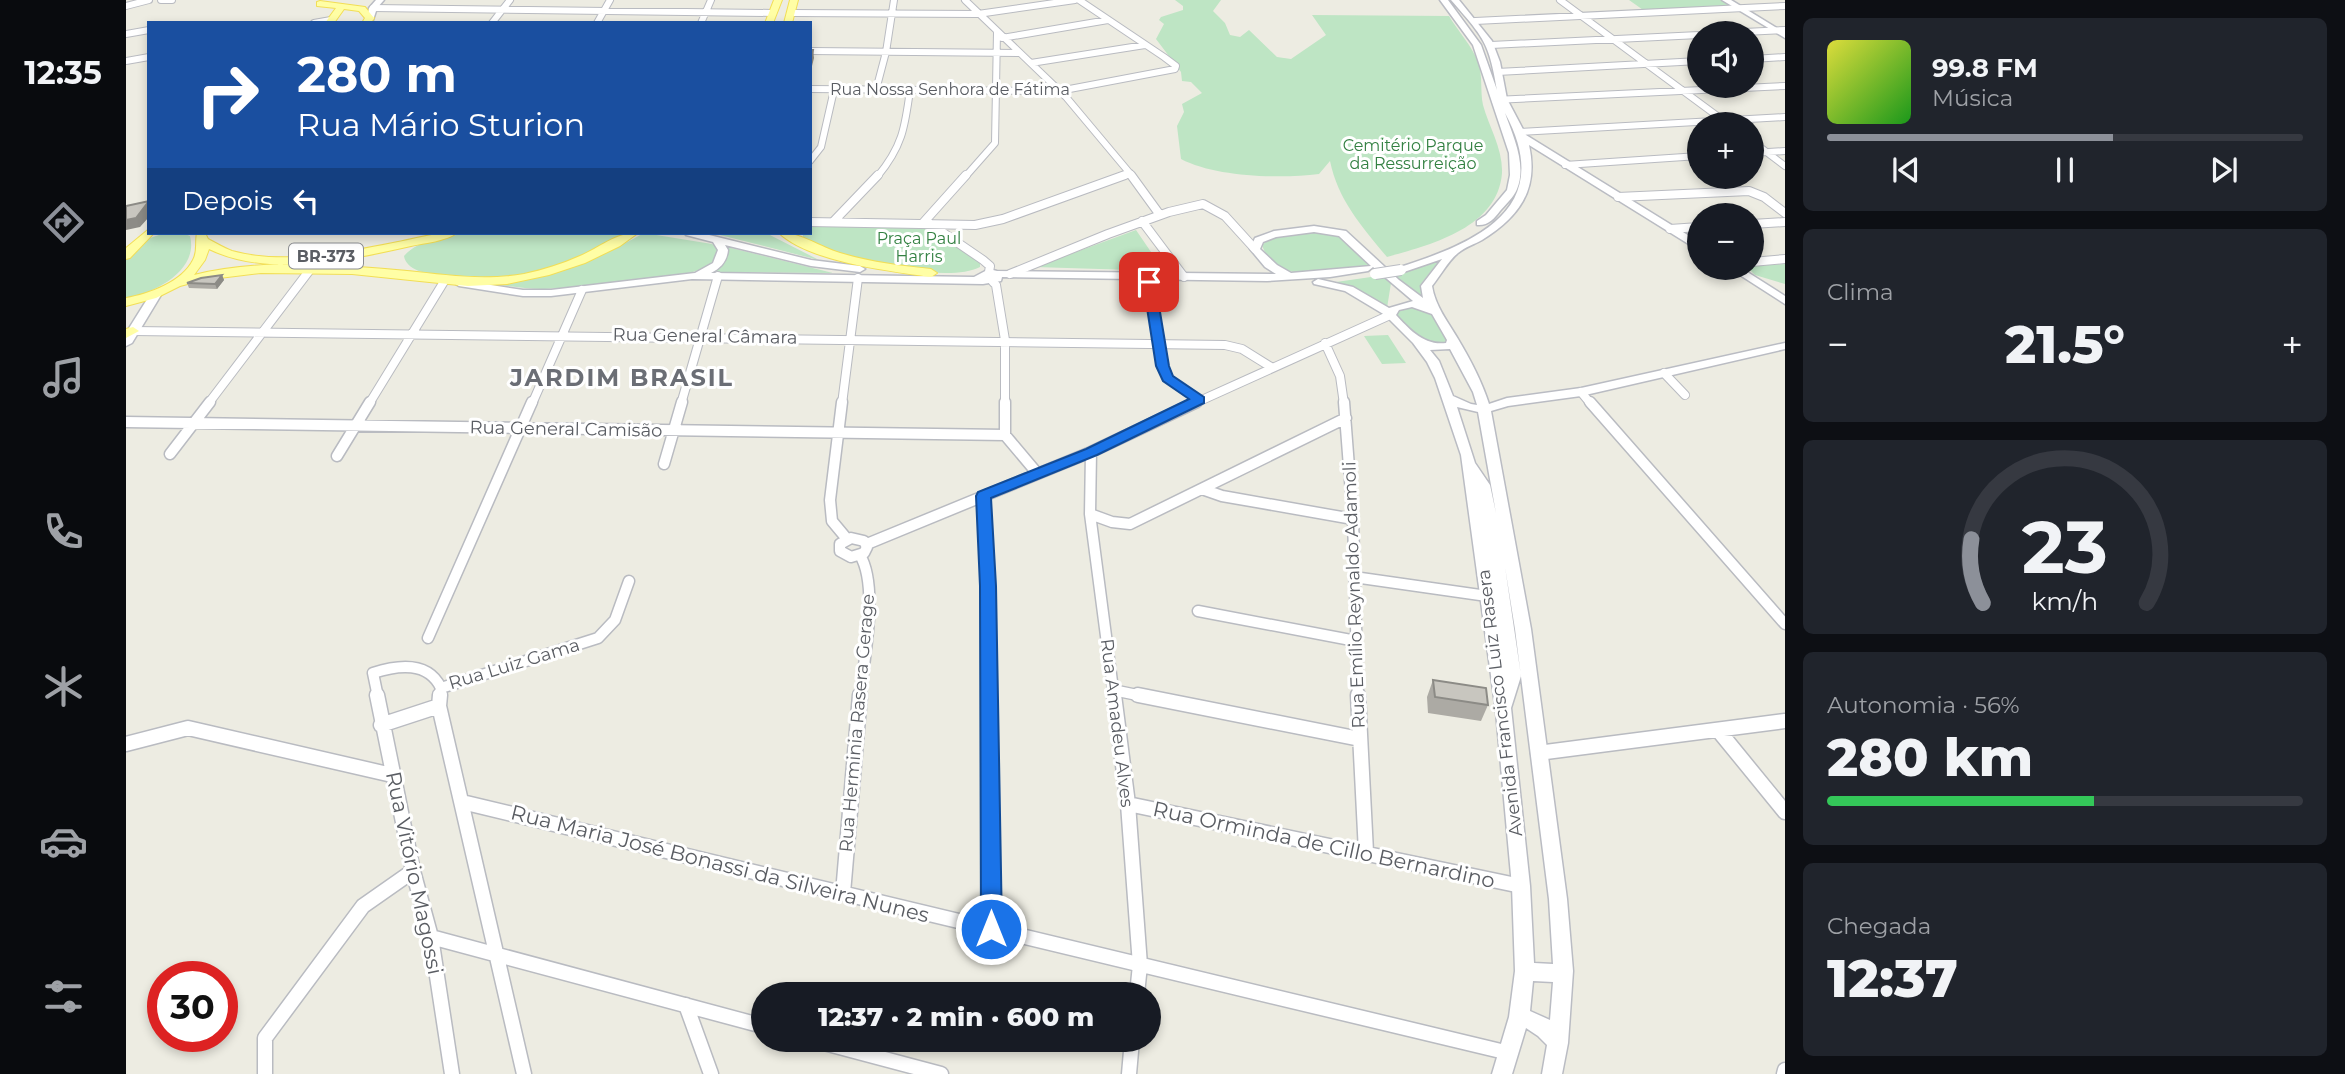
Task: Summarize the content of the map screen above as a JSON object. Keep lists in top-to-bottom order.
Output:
{
  "streets": {
    "main road": ["BR-373", "Avenida Francisco Luiz Rasera"],
    "street": [
      "Rua Nossa Senhora de Fátima",
      "Rua General Câmara",
      "Rua General Camisão",
      "Rua Emílio Reynaldo Adamoli",
      "Rua Luiz Gama",
      "Rua Herminia Rasera Gerage",
      "Rua Amadeu Alves",
      "Rua Orminda de Cillo Bernardino",
      "Rua Maria José Bonassi da Silveira Nunes",
      "Rua Vitório Magossi"
    ]
  },
  "crossings": [
    ["Rua Emílio Reynaldo Adamoli", "Rua Orminda de Cillo Bernardino"],
    ["Rua Luiz Gama", "Rua Vitório Magossi"],
    ["Avenida Francisco Luiz Rasera", "Rua Orminda de Cillo Bernardino"],
    ["Avenida Francisco Luiz Rasera", "Rua Maria José Bonassi da Silveira Nunes"],
    ["Rua Herminia Rasera Gerage", "Rua Maria José Bonassi da Silveira Nunes"],
    ["Rua Amadeu Alves", "Rua Orminda de Cillo Bernardino"],
    ["Rua Amadeu Alves", "Rua Maria José Bonassi da Silveira Nunes"]
  ],
  "districts": ["JARDIM BRASIL"],
  "parks": ["Cemitério Parque da Ressurreição", "Praça Paul Harris"],
  "page": {
    "tabs": "12:35",
    "map_buttons": ["+", "−"],
    "turn": ["280 m", "Rua Mário Sturion"],
    "song": ["99.8 FM", "Música"],
    "then": "Depois",
    "tile": [
      "Clima",
      ["Autonomia · 56%", "280 km"],
      ["Chegada", "12:37"]
    ],
    "heat": ["−", "21.5°", "+"],
    "limit": "30",
    "trip": "12:37 · 2 min · 600 m",
    "gauge": ["23", "km/h"]
  }
}
